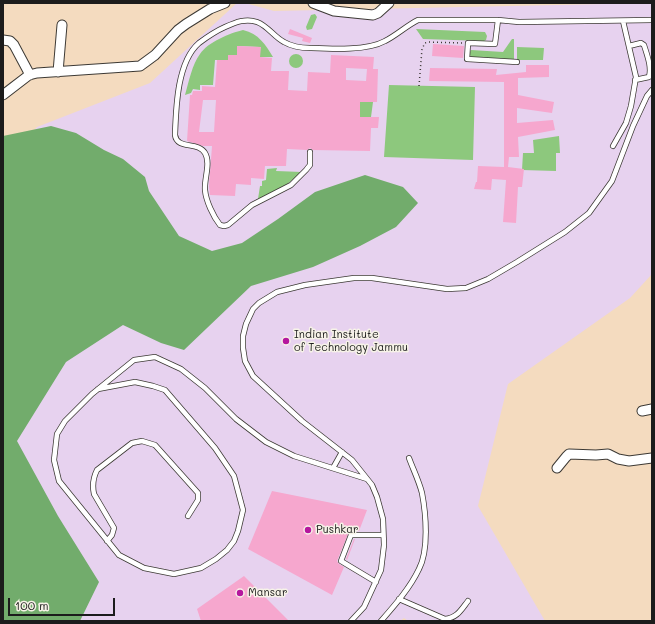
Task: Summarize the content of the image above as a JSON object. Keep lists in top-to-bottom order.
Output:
{
  "places": ["Indian Institute of Technology Jammu", "Pushkar", "Mansar"],
  "scale_bar": "100 m"
}
